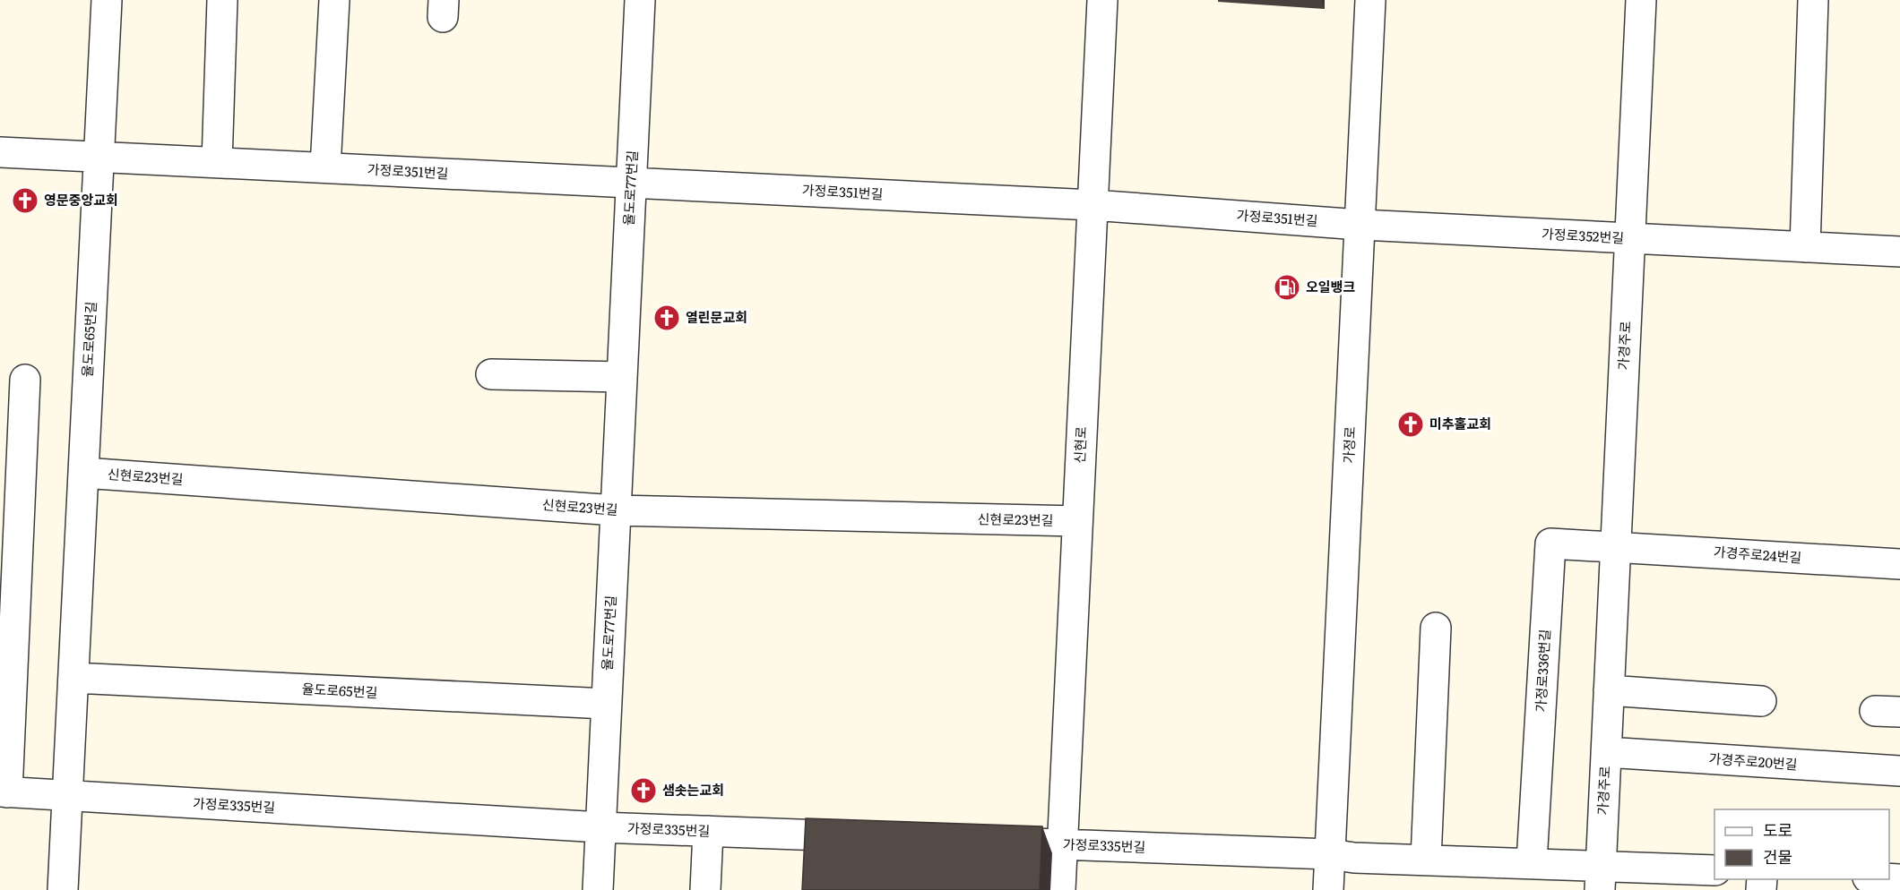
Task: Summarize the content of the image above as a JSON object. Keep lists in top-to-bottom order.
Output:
{
  "streets": {
    "street": [
      "가정로351번길",
      "율도로77번길",
      "가정로352번길",
      "율도로65번길",
      "가경주로",
      "신현로",
      "가정로",
      "신현로23번길",
      "가경주로24번길",
      "가정로336번길",
      "가경주로20번길",
      "가정로335번길"
    ]
  },
  "crossings": [
    ["가정로351번길", "율도로77번길"],
    ["가정로351번길", "가정로352번길"],
    ["가정로351번길", "율도로65번길"],
    ["가정로351번길", "신현로"],
    ["가정로351번길", "가정로"],
    ["율도로77번길", "율도로65번길"],
    ["율도로77번길", "신현로23번길"],
    ["율도로77번길", "가정로335번길"],
    ["가정로352번길", "가경주로"],
    ["가정로352번길", "가정로"],
    ["율도로65번길", "신현로23번길"],
    ["율도로65번길", "가정로335번길"],
    ["가경주로", "가경주로24번길"],
    ["가경주로", "가정로336번길"],
    ["가경주로", "가경주로20번길"],
    ["신현로", "신현로23번길"],
    ["신현로", "가정로335번길"],
    ["가정로", "가정로335번길"],
    ["가경주로24번길", "가정로336번길"]
  ],
  "places": {
    "church": [
      "영문중앙교회",
      "열린문교회",
      "미추홀교회",
      "샘솟는교회"
    ],
    "fuel station": ["오일뱅크"]
  },
  "legend": ["도로", "건물"]
}
